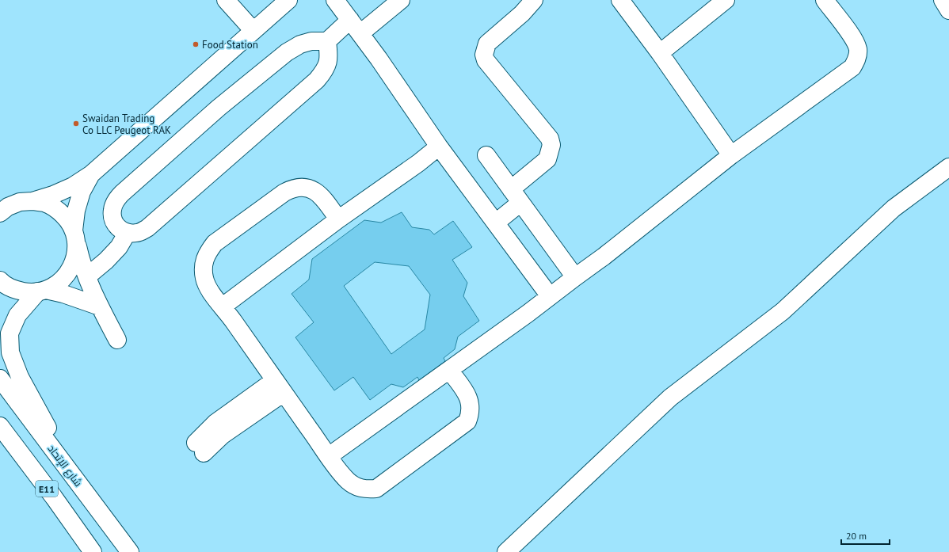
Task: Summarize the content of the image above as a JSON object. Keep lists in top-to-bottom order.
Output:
{
  "streets": {
    "main road": ["شارع الإتحاد", "E11"]
  },
  "places": ["Food Station", "Swaidan Trading Co LLC Peugeot RAK"],
  "scale_bar": "20 m"
}
